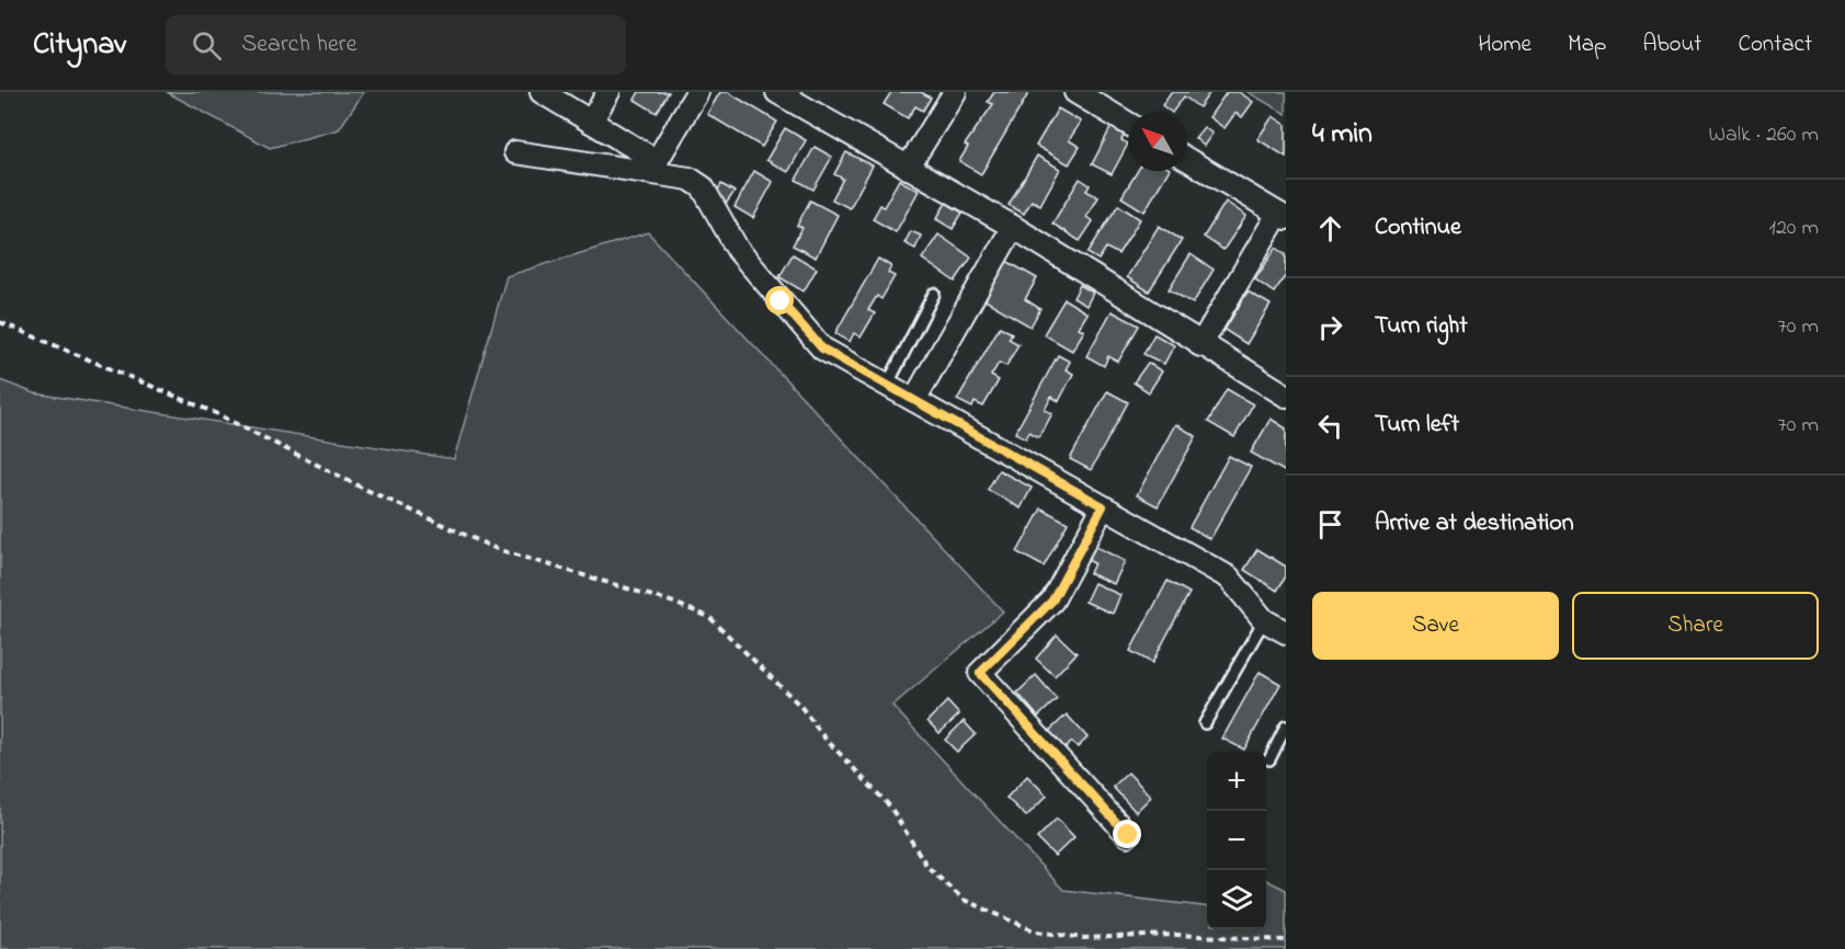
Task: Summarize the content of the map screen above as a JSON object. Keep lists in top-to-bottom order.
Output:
{
  "north": "top left",
  "page": {
    "header": "Citynav",
    "search": "Search here",
    "nav": [
      "Home",
      "Map",
      "About",
      "Contact"
    ],
    "heading": ["4 min", "Walk · 260 m"],
    "list": [
      ["Continue", "120 m"],
      ["Turn right", "70 m"],
      ["Turn left", "70 m"],
      "Arrive at destination"
    ],
    "buttons": ["Save", "Share"],
    "map_buttons": ["+", "−"]
  }
}
